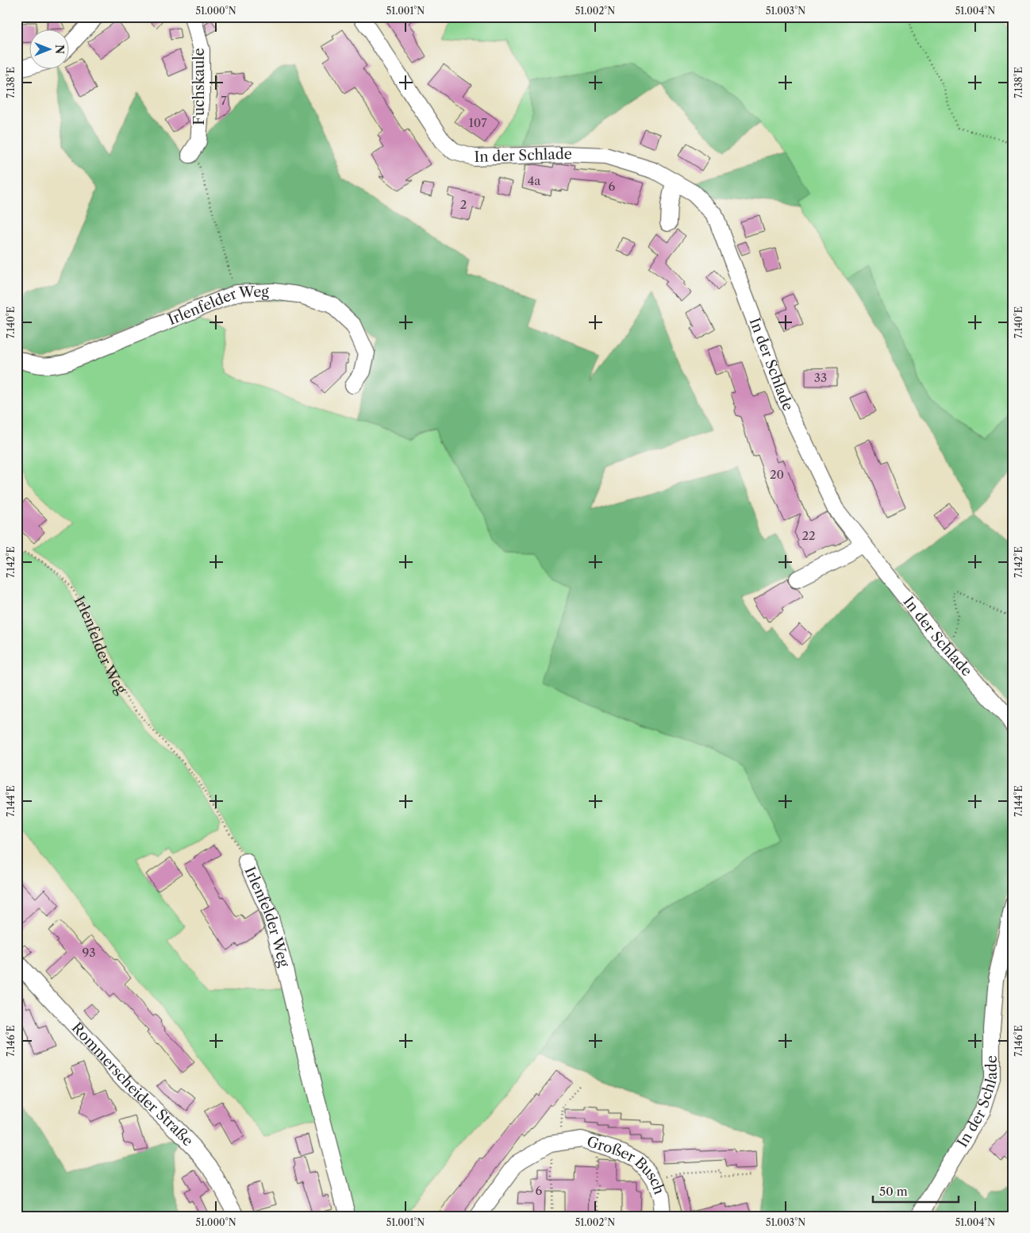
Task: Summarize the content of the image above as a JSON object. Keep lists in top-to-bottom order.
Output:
{
  "streets": {
    "street": [
      "Fuchskaule",
      "In der Schlade",
      "Irlenfelder Weg",
      "Rommerscheider Straße",
      "Großer Busch"
    ]
  },
  "house_numbers": [
    "7",
    "107",
    "4a",
    "6",
    "2",
    "33",
    "20",
    "22",
    "93",
    "6"
  ],
  "scale_bar": "50 m",
  "north": "right",
  "coordinates": [
    "51.000°N",
    "51.001°N",
    "51.002°N",
    "51.003°N",
    "51.004°N",
    "7.138°E",
    "7.140°E",
    "7.142°E",
    "7.144°E",
    "7.146°E"
  ]
}
